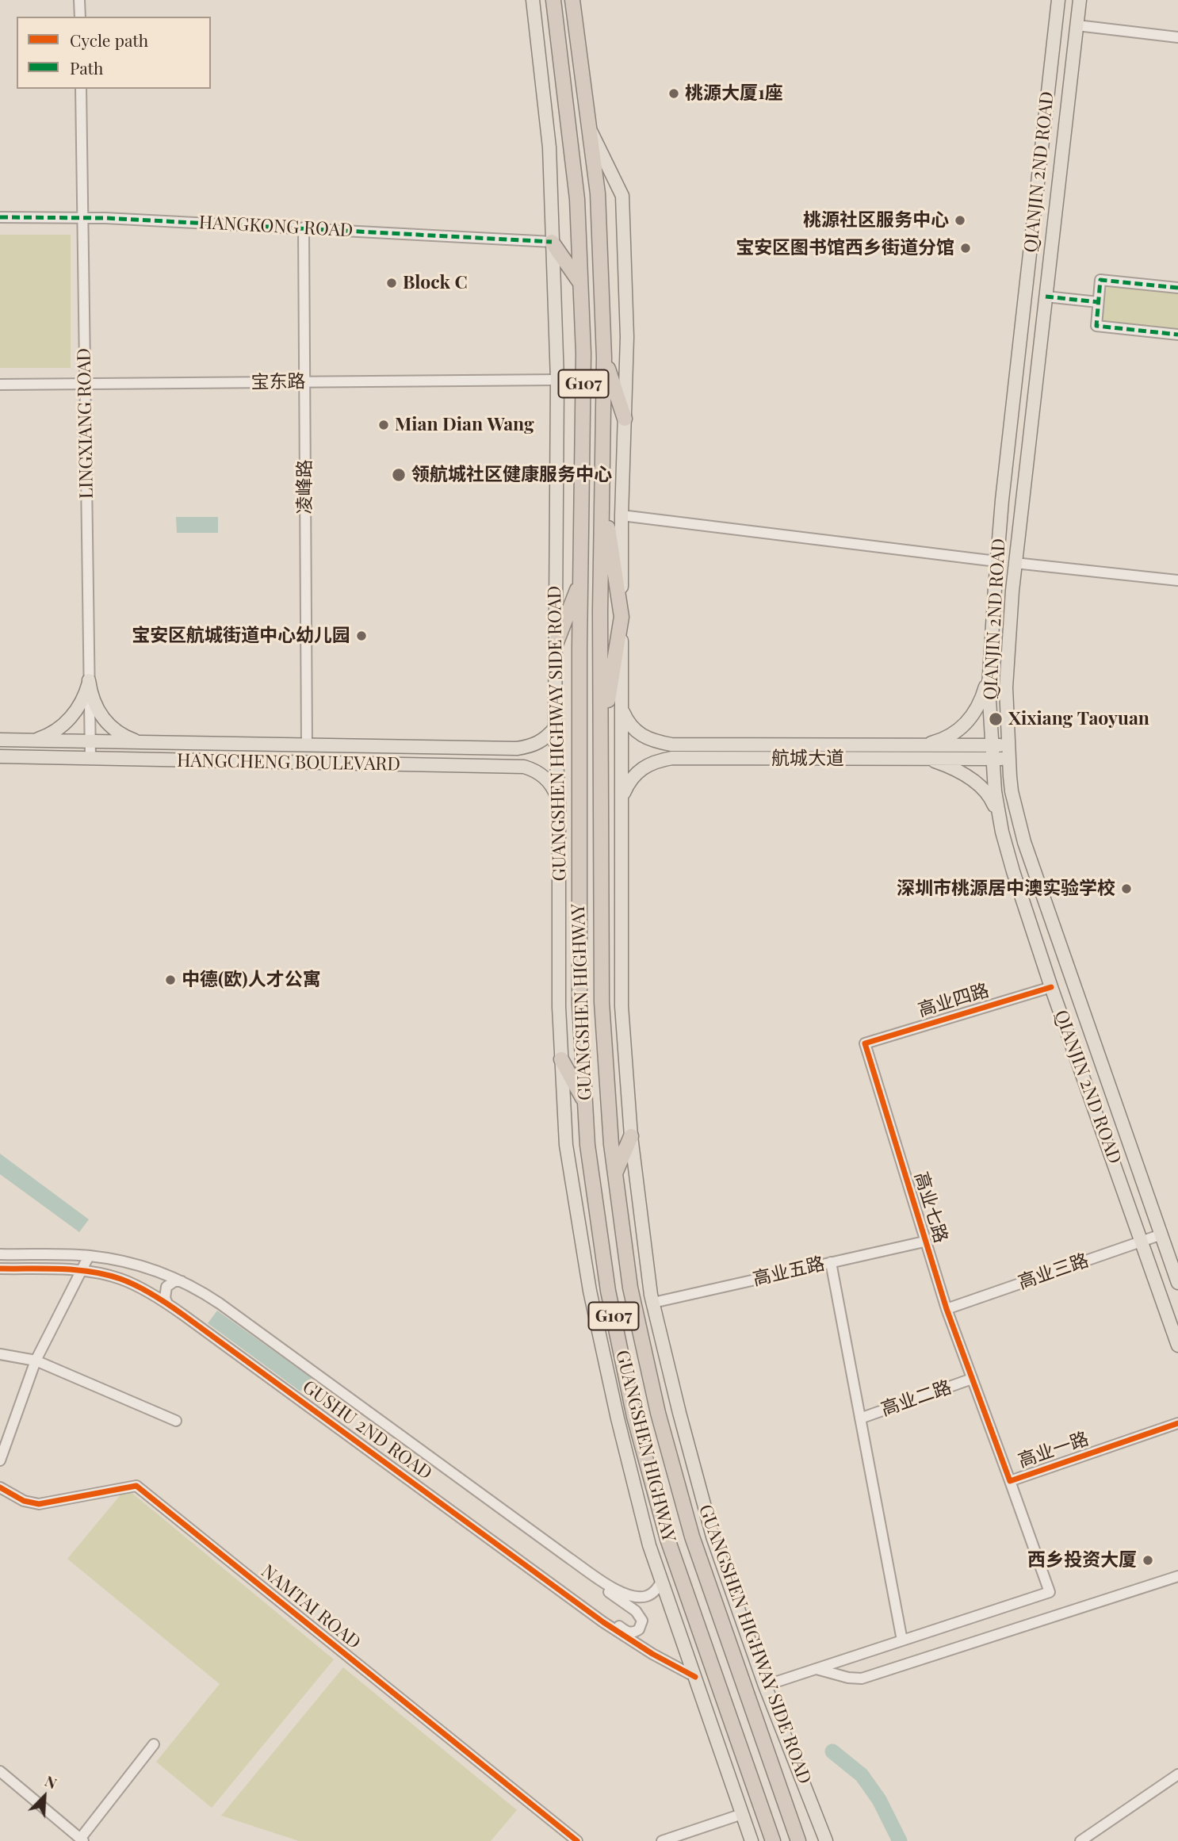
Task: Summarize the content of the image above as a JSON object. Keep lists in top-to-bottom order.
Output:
{
  "streets": {
    "highway": ["G107", "GUANGSHEN HIGHWAY"],
    "main road": [
      "QIANJIN 2ND ROAD",
      "GUANGSHEN HIGHWAY SIDE ROAD",
      "航城大道",
      "HANGCHENG BOULEVARD"
    ],
    "street": [
      "HANGKONG ROAD",
      "宝东路",
      "LINGXIANG ROAD",
      "凌峰路",
      "高业四路",
      "高业七路",
      "高业五路",
      "高业三路",
      "高业二路",
      "GUSHU 2ND ROAD",
      "高业一路",
      "NAMTAI ROAD"
    ]
  },
  "crossings": [
    ["QIANJIN 2ND ROAD", "航城大道"],
    ["QIANJIN 2ND ROAD", "高业四路"],
    ["QIANJIN 2ND ROAD", "高业三路"],
    ["HANGKONG ROAD", "LINGXIANG ROAD"],
    ["HANGKONG ROAD", "凌峰路"],
    ["HANGKONG ROAD", "GUANGSHEN HIGHWAY SIDE ROAD"],
    ["宝东路", "LINGXIANG ROAD"],
    ["宝东路", "凌峰路"],
    ["宝东路", "GUANGSHEN HIGHWAY SIDE ROAD"],
    ["G107", "GUANGSHEN HIGHWAY SIDE ROAD"],
    ["G107", "GUANGSHEN HIGHWAY"],
    ["LINGXIANG ROAD", "HANGCHENG BOULEVARD"],
    ["凌峰路", "HANGCHENG BOULEVARD"],
    ["GUANGSHEN HIGHWAY SIDE ROAD", "航城大道"],
    ["GUANGSHEN HIGHWAY SIDE ROAD", "HANGCHENG BOULEVARD"],
    ["GUANGSHEN HIGHWAY SIDE ROAD", "高业五路"],
    ["GUANGSHEN HIGHWAY SIDE ROAD", "GUSHU 2ND ROAD"],
    ["高业四路", "高业七路"],
    ["高业七路", "高业五路"],
    ["高业七路", "高业三路"],
    ["高业七路", "高业二路"],
    ["高业七路", "高业一路"],
    ["高业二路", "高业一路"]
  ],
  "places": [
    "桃源大厦1座",
    "桃源社区服务中心",
    "宝安区图书馆西乡街道分馆",
    "Block C",
    "Mian Dian Wang",
    "领航城社区健康服务中心",
    "宝安区航城街道中心幼儿园",
    "Xixiang Taoyuan",
    "深圳市桃源居中澳实验学校",
    "中德(欧)人才公寓",
    "西乡投资大厦"
  ],
  "legend": ["Cycle path", "Path"],
  "north": "top right"
}
